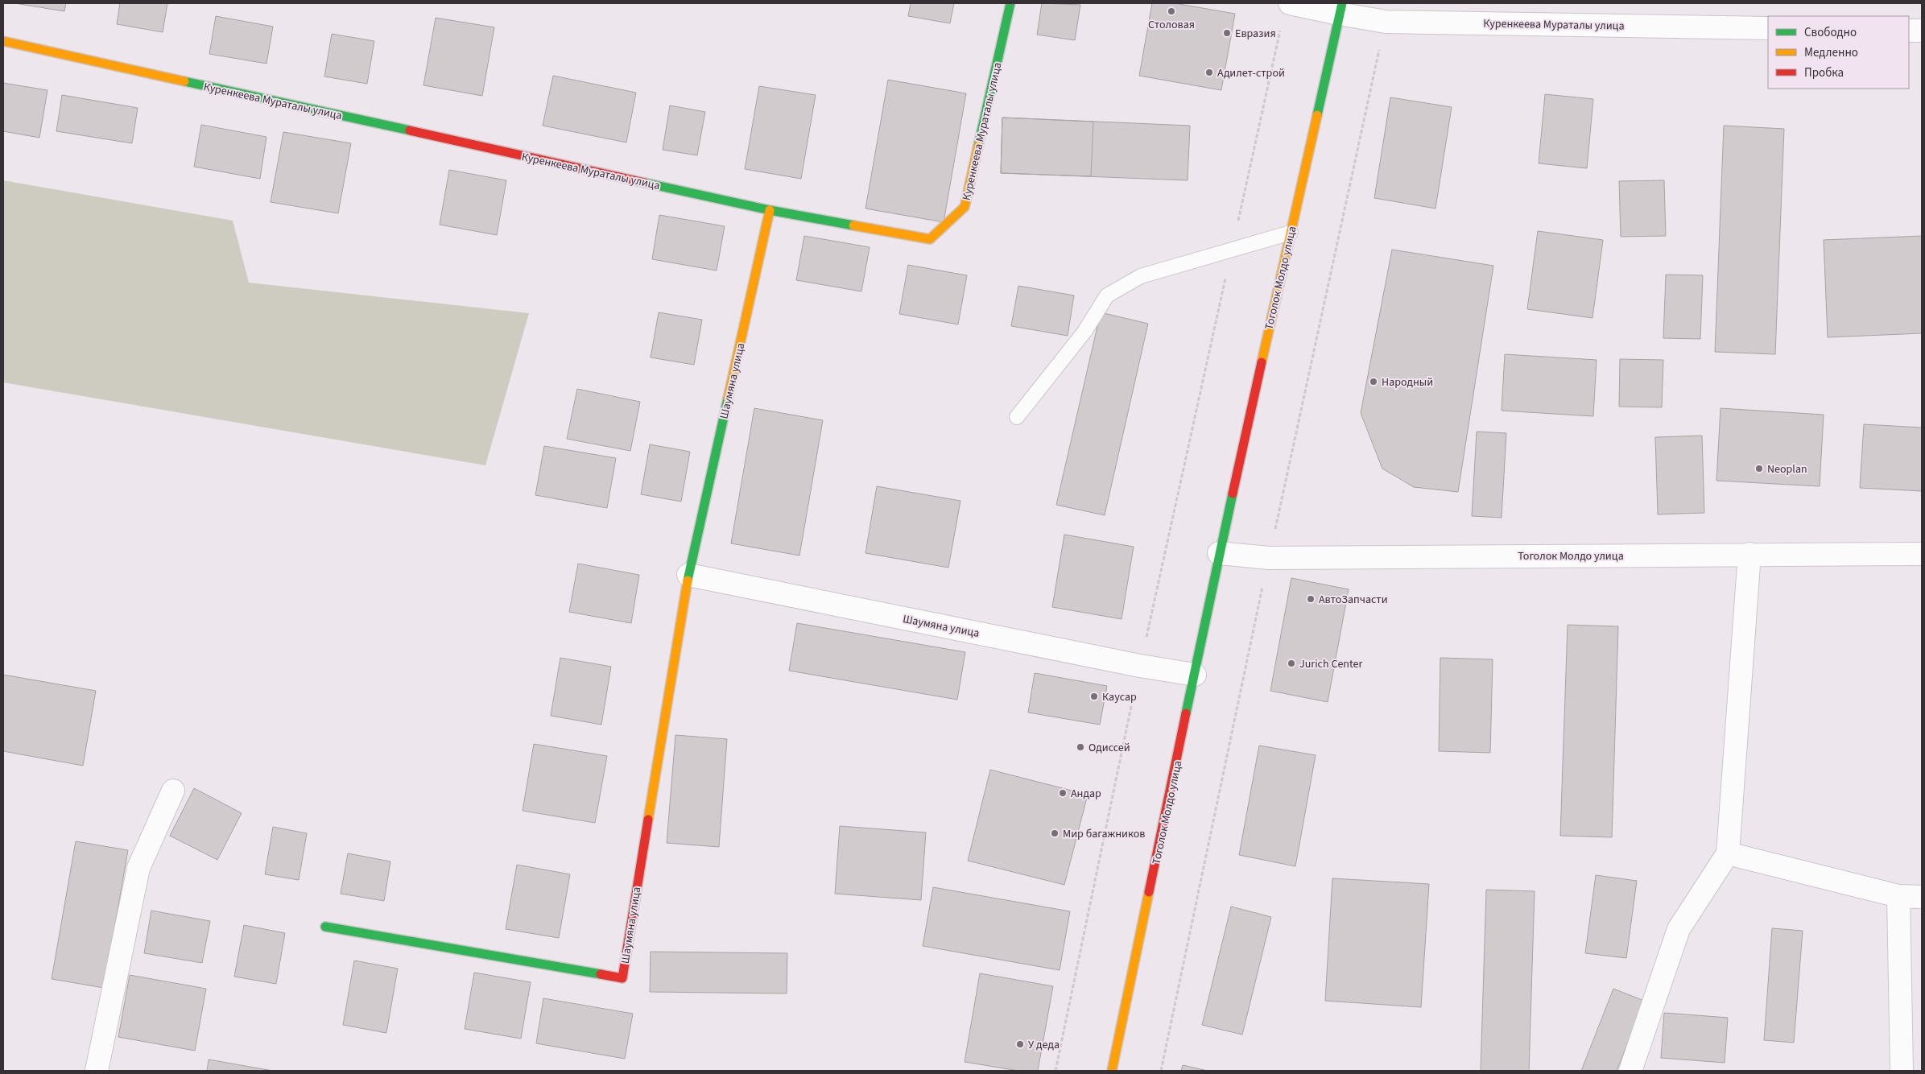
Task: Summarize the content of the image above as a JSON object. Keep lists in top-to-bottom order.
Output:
{
  "streets": {
    "street": ["Куренкеева Мураталы улица", "Тоголок Молдо улица", "Шаумяна улица"]
  },
  "crossings": [
    ["Куренкеева Мураталы улица", "Тоголок Молдо улица"],
    ["Куренкеева Мураталы улица", "Шаумяна улица"],
    ["Тоголок Молдо улица", "Шаумяна улица"]
  ],
  "places": [
    "Столовая",
    "Евразия",
    "Адилет-строй",
    "Народный",
    "Neoplan",
    "АвтоЗапчасти",
    "Jurich Center",
    "Каусар",
    "Одиссей",
    "Андар",
    "Мир багажников",
    "У деда"
  ],
  "legend": ["Свободно", "Медленно", "Пробка"]
}
